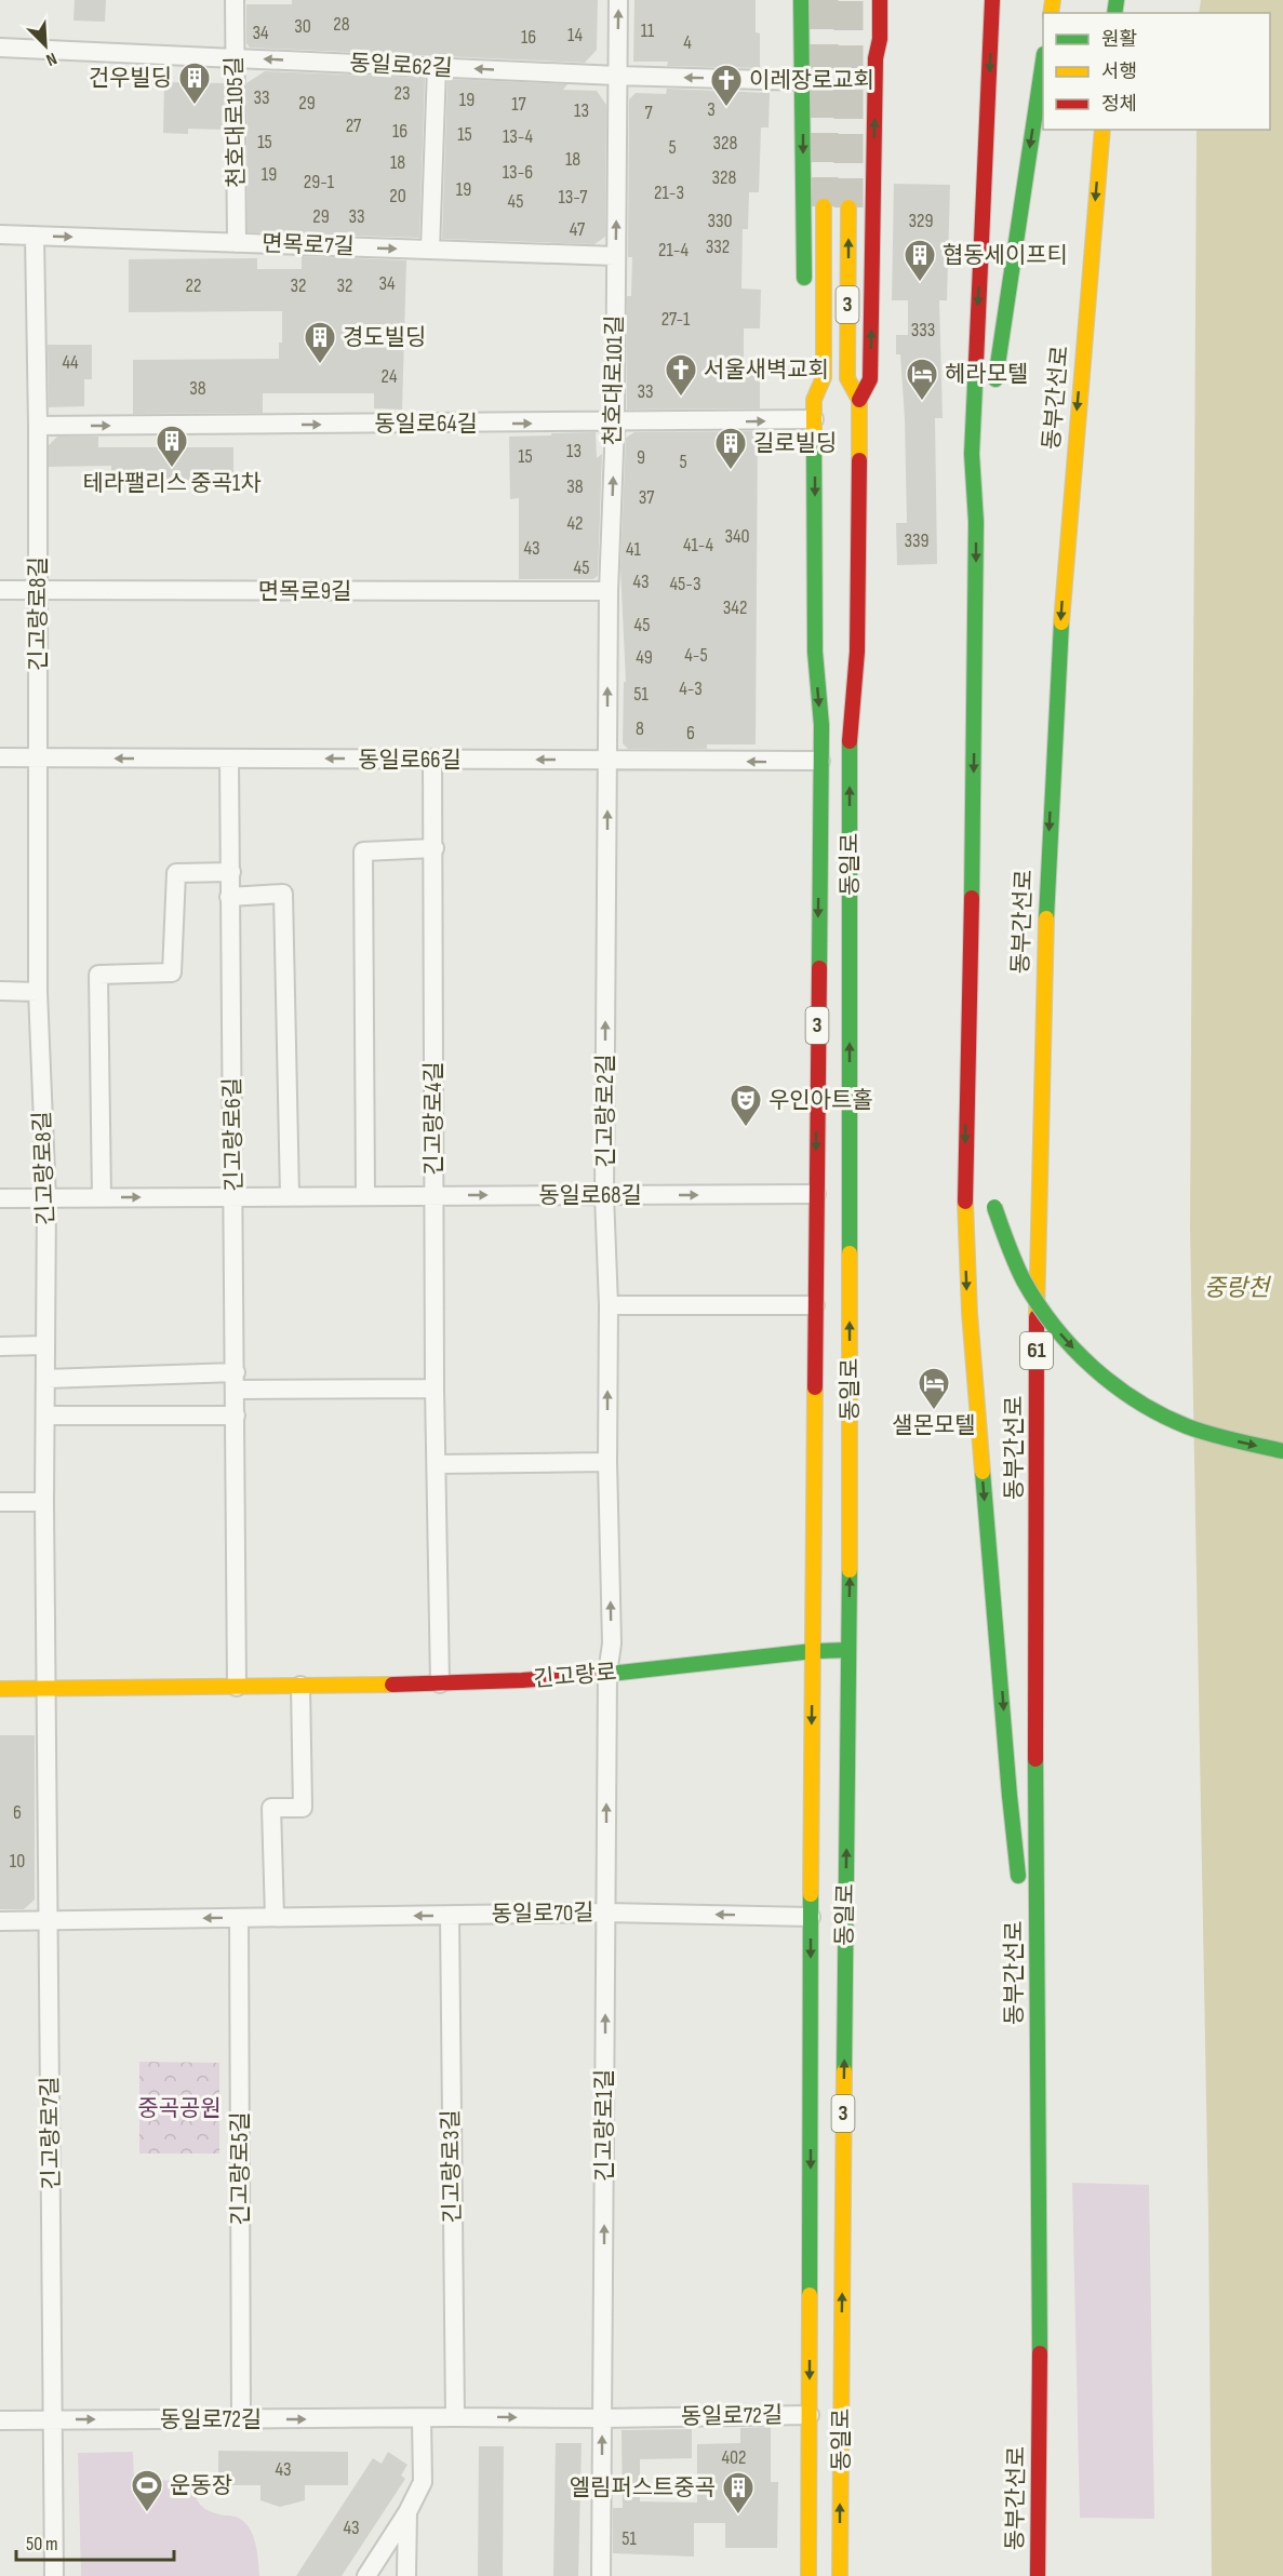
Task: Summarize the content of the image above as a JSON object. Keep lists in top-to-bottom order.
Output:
{
  "streets": {
    "main road": [
      "3",
      "동부간선로",
      "동일로",
      "61",
      "긴고랑로"
    ],
    "street": [
      "동일로62길",
      "천호대로105길",
      "면목로7길",
      "천호대로101길",
      "동일로64길",
      "면목로9길",
      "긴고랑로8길",
      "동일로66길",
      "긴고랑로2길",
      "긴고랑로4길",
      "긴고랑로6길",
      "동일로68길",
      "동일로70길",
      "긴고랑로1길",
      "긴고랑로7길",
      "긴고랑로3길",
      "긴고랑로5길",
      "동일로72길"
    ]
  },
  "crossings": [
    ["동일로62길", "천호대로105길"],
    ["동일로62길", "천호대로101길"],
    ["천호대로105길", "면목로7길"],
    ["면목로7길", "천호대로101길"],
    ["면목로7길", "긴고랑로8길"],
    ["천호대로101길", "동일로64길"],
    ["천호대로101길", "면목로9길"],
    ["천호대로101길", "동일로66길"],
    ["천호대로101길", "긴고랑로2길"],
    ["동일로64길", "긴고랑로8길"],
    ["동일로64길", "동일로"],
    ["면목로9길", "긴고랑로8길"],
    ["긴고랑로8길", "동일로66길"],
    ["긴고랑로8길", "동일로68길"],
    ["긴고랑로8길", "긴고랑로"],
    ["긴고랑로8길", "긴고랑로7길"],
    ["동일로66길", "동일로"],
    ["동일로66길", "긴고랑로2길"],
    ["동일로66길", "긴고랑로4길"],
    ["동일로66길", "긴고랑로6길"],
    ["동일로", "동일로68길"],
    ["동일로", "긴고랑로"],
    ["동일로", "동일로70길"],
    ["동일로", "동일로72길"],
    ["긴고랑로2길", "동일로68길"],
    ["긴고랑로2길", "긴고랑로"],
    ["긴고랑로2길", "긴고랑로1길"],
    ["긴고랑로4길", "동일로68길"],
    ["긴고랑로4길", "긴고랑로"],
    ["긴고랑로6길", "동일로68길"],
    ["긴고랑로6길", "긴고랑로"],
    ["긴고랑로", "긴고랑로1길"],
    ["긴고랑로", "긴고랑로7길"],
    ["동일로70길", "긴고랑로1길"],
    ["동일로70길", "긴고랑로7길"],
    ["동일로70길", "긴고랑로3길"],
    ["동일로70길", "긴고랑로5길"],
    ["긴고랑로1길", "동일로72길"],
    ["긴고랑로7길", "동일로72길"],
    ["긴고랑로3길", "동일로72길"],
    ["긴고랑로5길", "동일로72길"]
  ],
  "one_way": [
    "동일로62길",
    "면목로7길",
    "천호대로101길",
    "동일로64길",
    "동일로66길",
    "긴고랑로2길",
    "동일로70길",
    "긴고랑로1길",
    "동일로72길"
  ],
  "water": ["중랑천"],
  "parks": ["중곡공원"],
  "places": {
    "building": [
      "건우빌딩",
      "협동세이프티",
      "경도빌딩",
      "테라팰리스 중곡1차",
      "길로빌딩",
      "엘림퍼스트중곡"
    ],
    "church": ["이레장로교회", "서울새벽교회"],
    "hotel": ["헤라모텔", "샐몬모텔"],
    "theatre": ["우인아트홀"],
    "sports": ["운동장"]
  },
  "house_numbers": [
    "28",
    "30",
    "11",
    "34",
    "14",
    "16",
    "4",
    "23",
    "33",
    "19",
    "29",
    "17",
    "3",
    "13",
    "7",
    "27",
    "16",
    "15",
    "13-4",
    "15",
    "328",
    "5",
    "18",
    "18",
    "13-6",
    "19",
    "328",
    "29-1",
    "19",
    "21-3",
    "20",
    "13-7",
    "45",
    "29",
    "33",
    "330",
    "329",
    "47",
    "332",
    "21-4",
    "34",
    "22",
    "32",
    "32",
    "27-1",
    "333",
    "44",
    "24",
    "38",
    "33",
    "13",
    "15",
    "9",
    "5",
    "38",
    "37",
    "42",
    "340",
    "339",
    "41-4",
    "43",
    "41",
    "45",
    "43",
    "45-3",
    "342",
    "45",
    "4-5",
    "49",
    "4-3",
    "51",
    "8",
    "6",
    "6",
    "10",
    "402",
    "43",
    "43",
    "51"
  ],
  "legend": ["원활", "서행", "정체"],
  "scale_bar": "50 m",
  "north": "bottom right"
}
